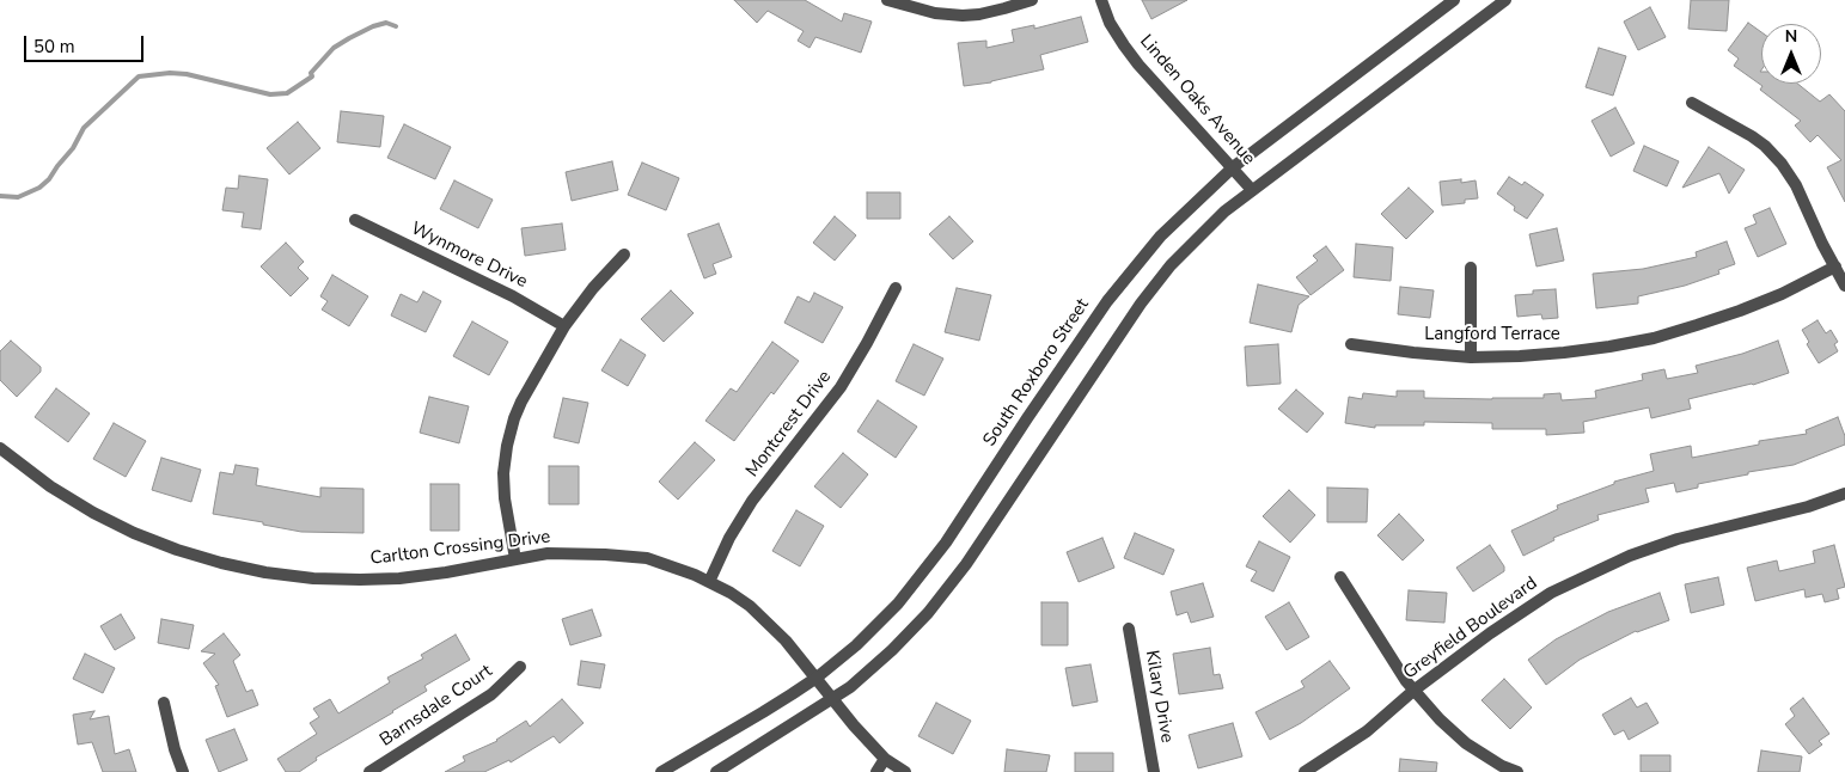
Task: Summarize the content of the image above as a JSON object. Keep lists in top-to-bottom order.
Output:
{
  "streets": {
    "street": [
      "Linden Oaks Avenue",
      "Wynmore Drive",
      "Langford Terrace",
      "South Roxboro Street",
      "Montcrest Drive",
      "Carlton Crossing Drive",
      "Greyfield Boulevard",
      "Kilary Drive",
      "Barnsdale Court"
    ]
  },
  "crossings": [
    ["Linden Oaks Avenue", "South Roxboro Street"],
    ["South Roxboro Street", "Carlton Crossing Drive"],
    ["Montcrest Drive", "Carlton Crossing Drive"]
  ],
  "scale_bar": "50 m",
  "north": "top"
}
